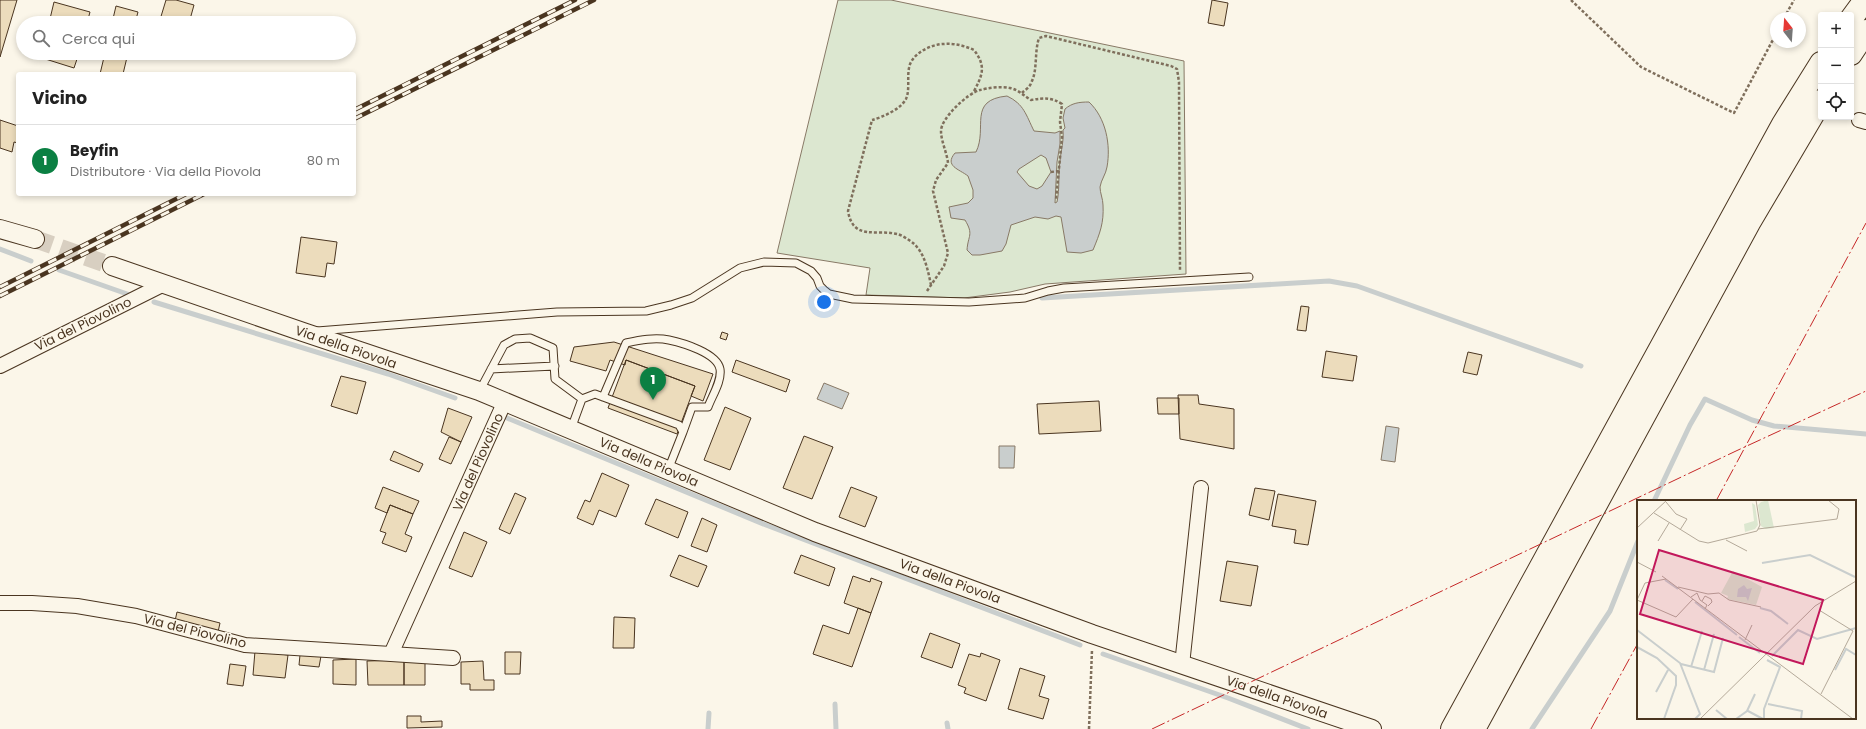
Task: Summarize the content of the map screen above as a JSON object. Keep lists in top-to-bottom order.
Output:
{
  "streets": {
    "street": ["Via del Piovolino", "Via della Piovola"]
  },
  "crossings": [
    ["Via del Piovolino", "Via della Piovola"]
  ],
  "north": "top",
  "page": {
    "map_buttons": ["+", "−"],
    "search": "Cerca qui",
    "heading": "Vicino",
    "list": [
      {
        "mark": "1",
        "name": "Beyfin",
        "note": "Distributore · Via della Piovola",
        "value": "80 m"
      }
    ],
    "pins": "1"
  }
}
